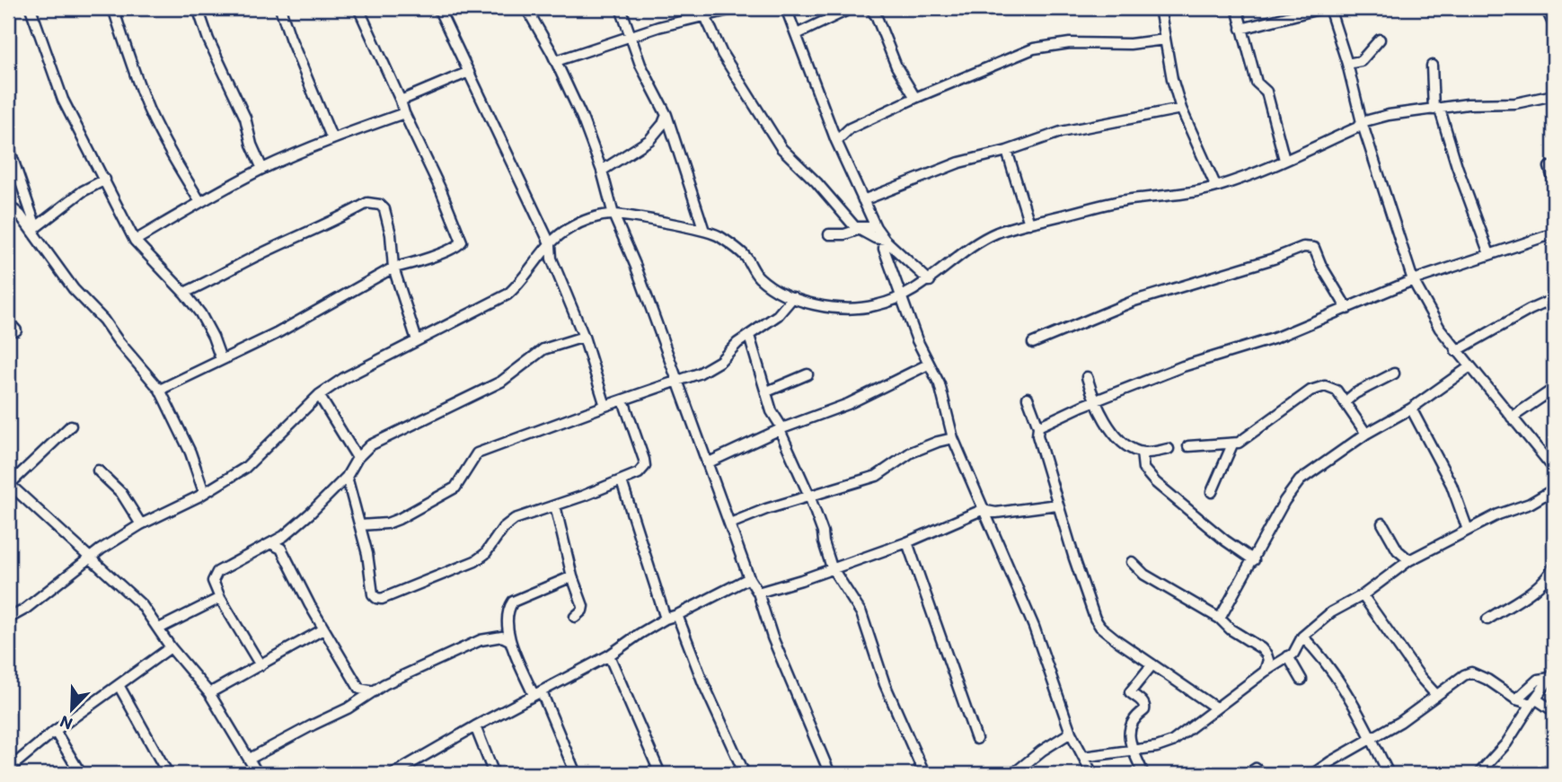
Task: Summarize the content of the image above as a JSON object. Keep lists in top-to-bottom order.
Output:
{
  "north": "bottom left"
}
